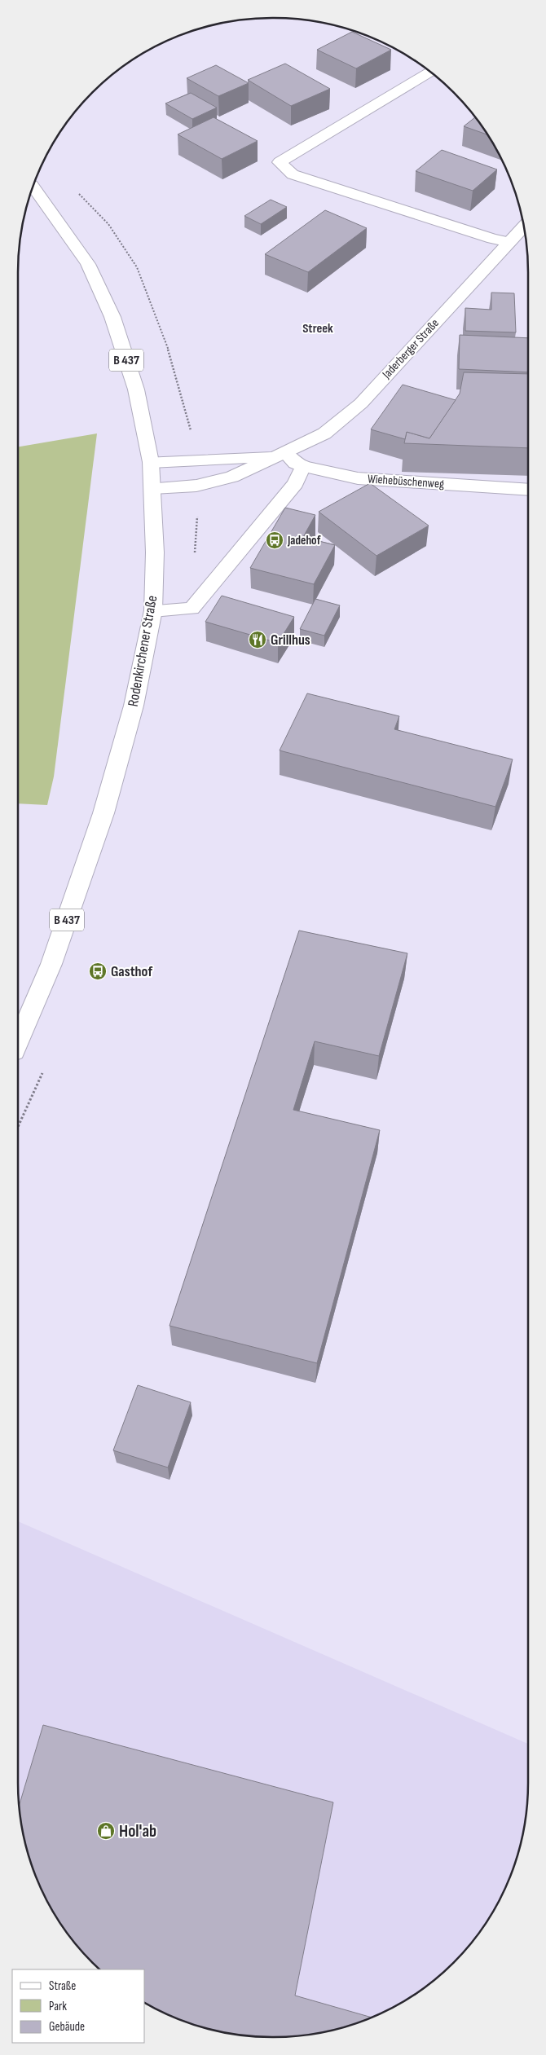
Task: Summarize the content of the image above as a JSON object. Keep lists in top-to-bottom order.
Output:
{
  "streets": {
    "main road": [
      "Jaderberger Straße",
      "B 437",
      "Wiehebüschenweg",
      "Rodenkirchener Straße"
    ]
  },
  "crossings": [
    ["Jaderberger Straße", "Wiehebüschenweg"],
    ["Jaderberger Straße", "Rodenkirchener Straße"]
  ],
  "districts": ["Streek"],
  "places": {
    "bus stop": ["Jadehof", "Gasthof"],
    "restaurant": ["Grillhus"],
    "shop": ["Hol'ab"]
  },
  "legend": ["Straße", "Park", "Gebäude"]
}
